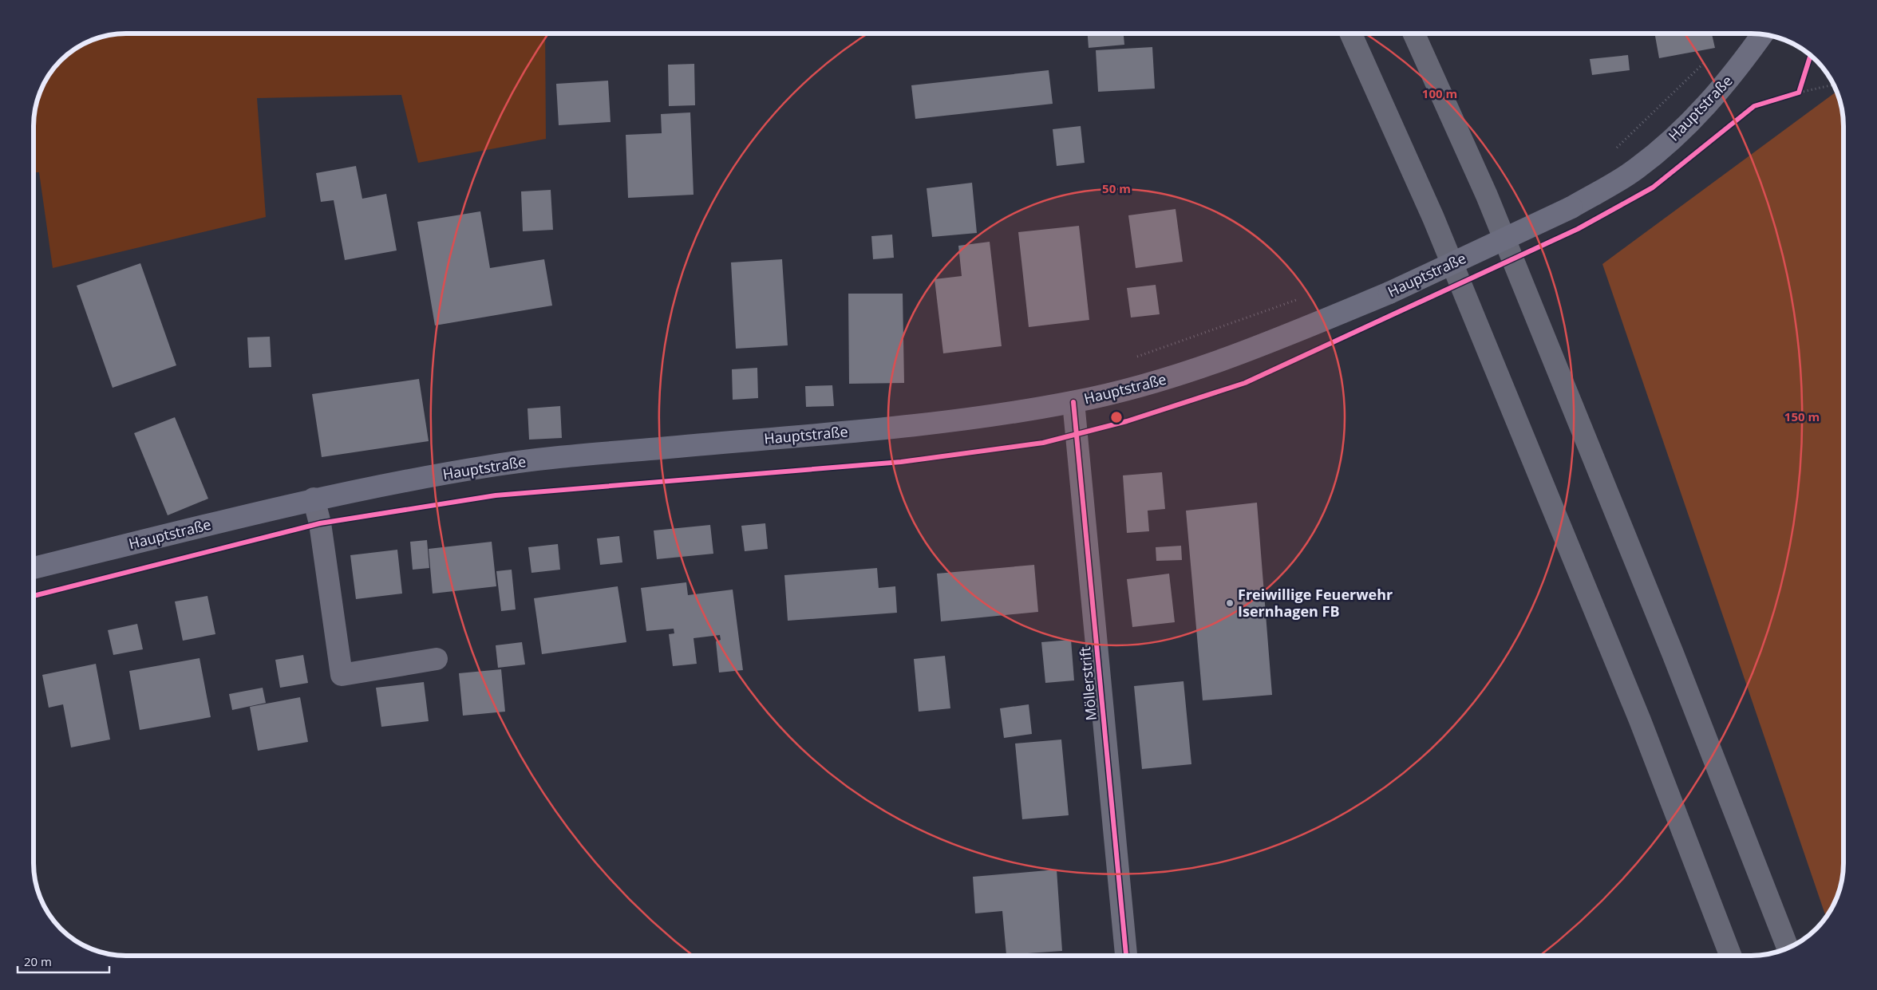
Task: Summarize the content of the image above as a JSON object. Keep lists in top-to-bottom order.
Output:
{
  "streets": {
    "main road": ["Hauptstraße"],
    "street": ["Möllerstrift"]
  },
  "crossings": [
    ["Hauptstraße", "Möllerstrift"]
  ],
  "places": ["Freiwillige Feuerwehr Isernhagen FB"],
  "scale_bar": "20 m",
  "rings": ["100 m", "50 m", "150 m"]
}
